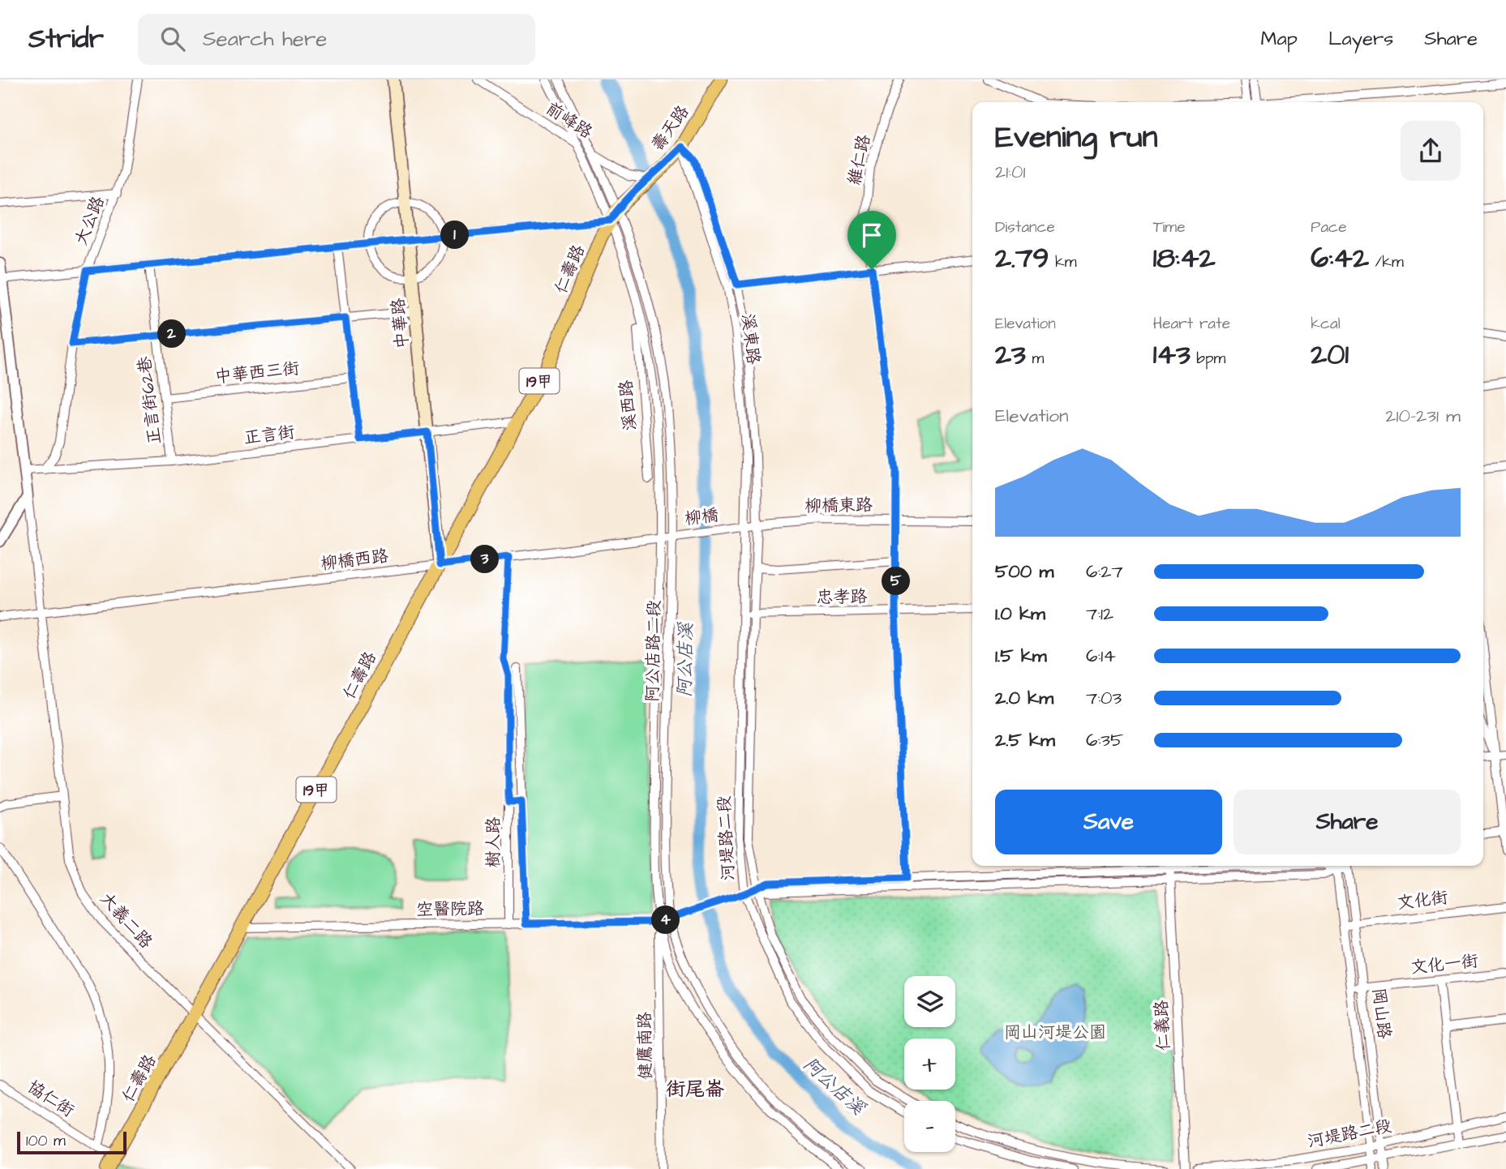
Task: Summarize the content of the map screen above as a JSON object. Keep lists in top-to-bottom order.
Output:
{
  "streets": {
    "main road": [
      "壽天路",
      "仁壽路",
      "中華路",
      "19甲"
    ],
    "street": [
      "前峰路",
      "維仁路",
      "大公路",
      "溪東路",
      "中華西三街",
      "正言街62巷",
      "溪西路",
      "正言街",
      "柳橋東路",
      "柳橋",
      "柳橋西路",
      "忠孝路",
      "阿公店路二段",
      "河堤路二段",
      "樹人路",
      "文化街",
      "空醫院路",
      "大義二路",
      "文化一街",
      "岡山路",
      "仁義路",
      "健鷹南路",
      "協仁街"
    ]
  },
  "crossings": [
    ["前峰路", "壽天路"],
    ["前峰路", "仁壽路"],
    ["前峰路", "阿公店路二段"],
    ["壽天路", "仁壽路"],
    ["壽天路", "溪東路"],
    ["維仁路", "柳橋東路"],
    ["維仁路", "忠孝路"],
    ["維仁路", "空醫院路"],
    ["大公路", "正言街"],
    ["仁壽路", "中華路"],
    ["仁壽路", "正言街"],
    ["仁壽路", "柳橋西路"],
    ["仁壽路", "阿公店路二段"],
    ["仁壽路", "空醫院路"],
    ["仁壽路", "大義二路"],
    ["仁壽路", "協仁街"],
    ["中華路", "正言街"],
    ["中華路", "柳橋西路"],
    ["溪東路", "柳橋東路"],
    ["溪東路", "河堤路二段"],
    ["中華西三街", "正言街62巷"],
    ["正言街62巷", "正言街"],
    ["柳橋東路", "柳橋"],
    ["柳橋東路", "河堤路二段"],
    ["柳橋", "柳橋西路"],
    ["柳橋", "阿公店路二段"],
    ["柳橋西路", "阿公店路二段"],
    ["柳橋西路", "樹人路"],
    ["柳橋西路", "大義二路"],
    ["忠孝路", "河堤路二段"],
    ["阿公店路二段", "空醫院路"],
    ["阿公店路二段", "健鷹南路"],
    ["河堤路二段", "空醫院路"],
    ["河堤路二段", "岡山路"],
    ["樹人路", "空醫院路"],
    ["文化街", "岡山路"],
    ["空醫院路", "健鷹南路"],
    ["文化一街", "岡山路"]
  ],
  "districts": ["街尾崙"],
  "water": ["阿公店溪"],
  "parks": ["岡山河堤公園"],
  "scale_bar": "100 m",
  "page": {
    "header": "Stridr",
    "search": "Search here",
    "nav": ["Map", "Layers", "Share"],
    "heading": ["Evening run", "21:01"],
    "stats": [
      ["Distance", "2.79 km"],
      ["Time", "18:42"],
      ["Pace", "6:42 /km"],
      ["Elevation", "23 m"],
      ["Heart rate", "143 bpm"],
      ["kcal", "201"]
    ],
    "pins": [
      "1",
      "2",
      "3",
      "5",
      "4"
    ],
    "chart": ["Elevation", "210–231 m"],
    "list": [
      {
        "name": "500 m",
        "note": "6:27"
      },
      {
        "name": "1.0 km",
        "note": "7:12"
      },
      {
        "name": "1.5 km",
        "note": "6:14"
      },
      {
        "name": "2.0 km",
        "note": "7:03"
      },
      {
        "name": "2.5 km",
        "note": "6:35"
      }
    ],
    "buttons": ["Save", "Share"],
    "map_buttons": ["+", "−"],
    "scale": "100 m"
  }
}
